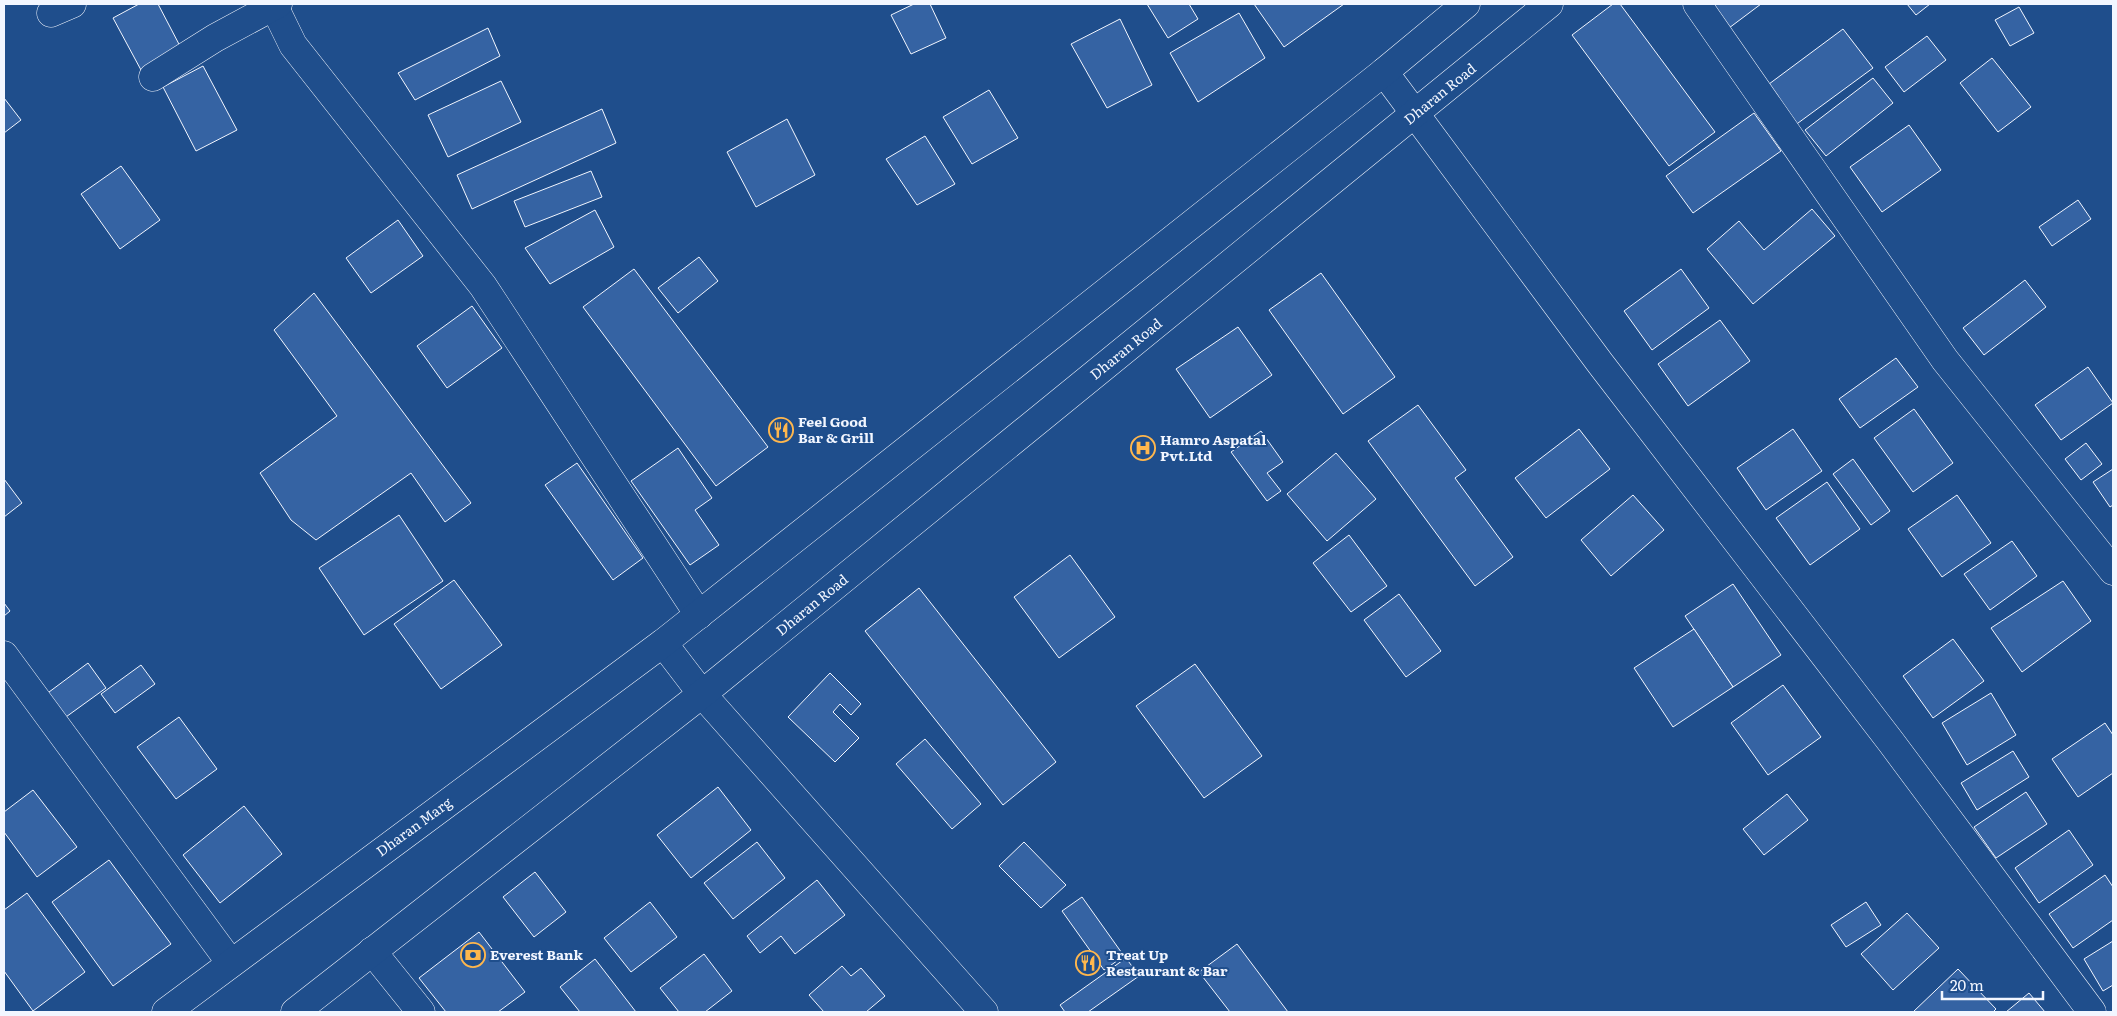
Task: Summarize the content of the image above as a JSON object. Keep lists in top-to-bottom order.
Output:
{
  "streets": {
    "main road": ["Dharan Road", "Dharan Marg"]
  },
  "places": {
    "restaurant": ["Feel Good Bar & Grill", "Treat Up Restaurant & Bar"],
    "hospital": ["Hamro Aspatal Pvt.Ltd"],
    "bank": ["Everest Bank"]
  },
  "scale_bar": "20 m"
}
